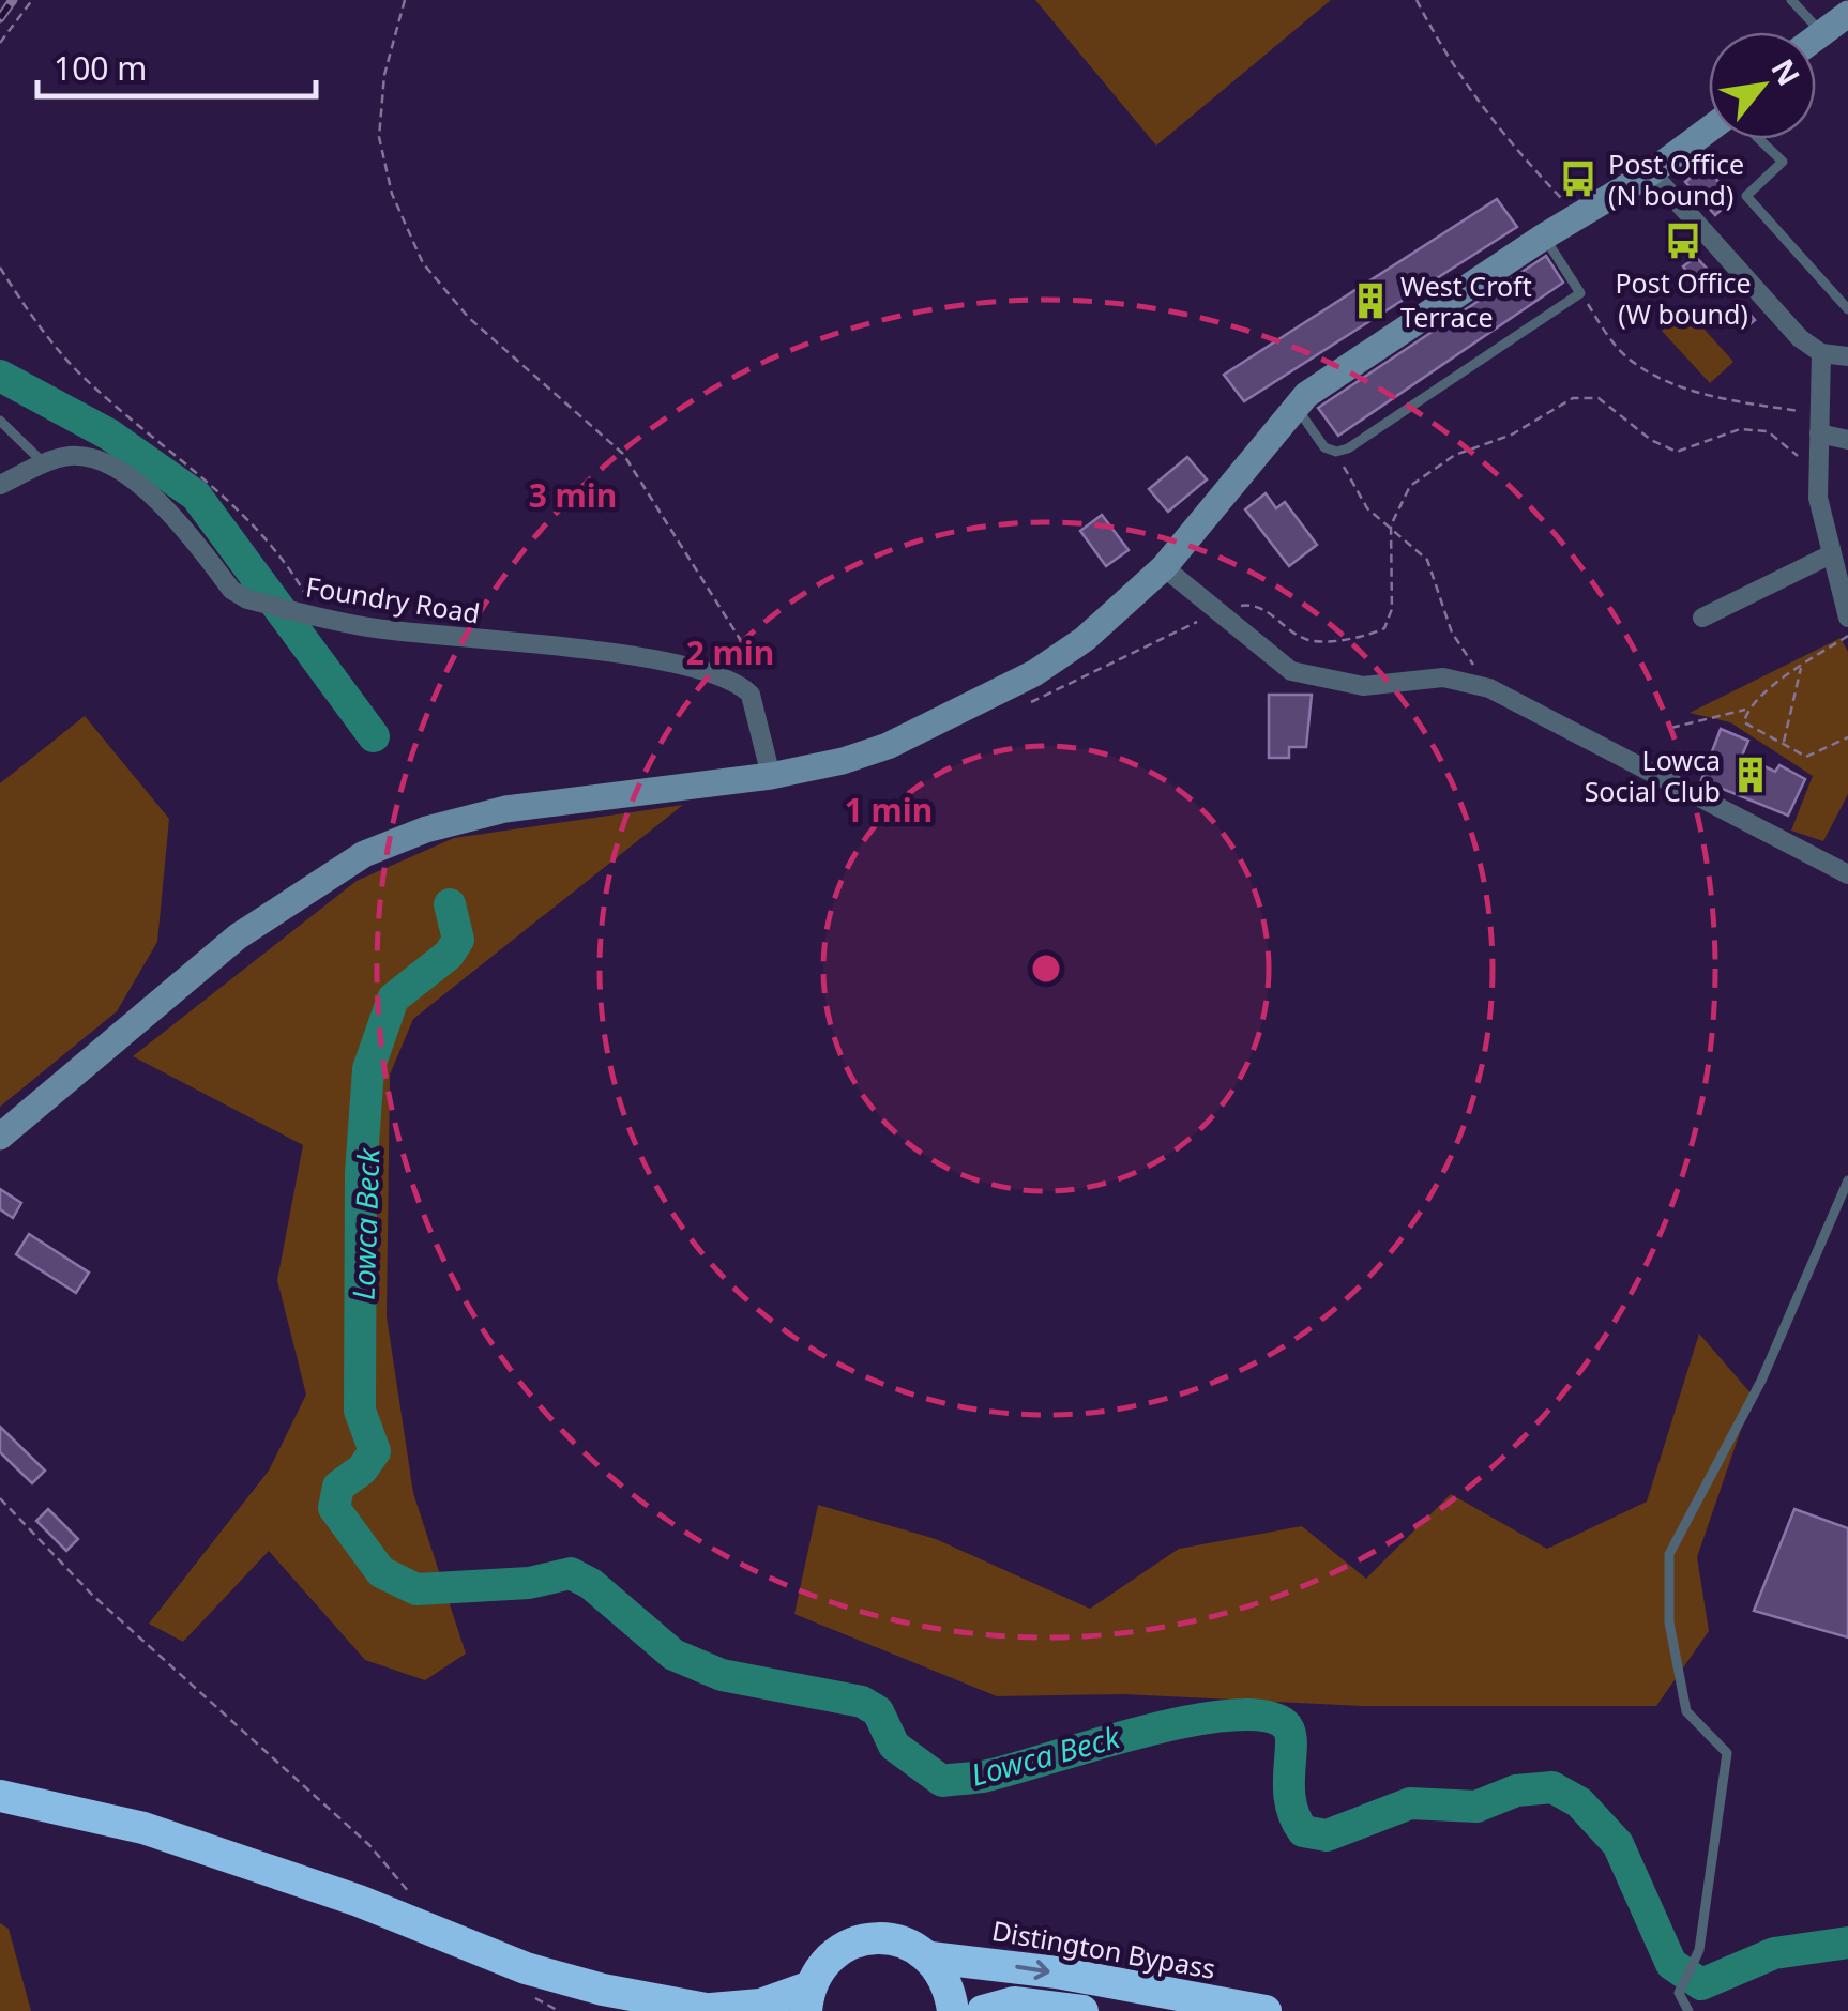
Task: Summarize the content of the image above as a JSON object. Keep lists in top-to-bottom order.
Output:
{
  "streets": {
    "highway": ["Distington Bypass"],
    "street": ["Foundry Road"]
  },
  "one_way": ["Distington Bypass"],
  "water": ["Lowca Beck"],
  "places": {
    "bus stop": ["Post Office (N bound)", "Post Office (W bound)"],
    "building": ["West Croft Terrace", "Lowca Social Club"]
  },
  "scale_bar": "100 m",
  "north": "top right",
  "rings": ["3 min", "2 min", "1 min"]
}
